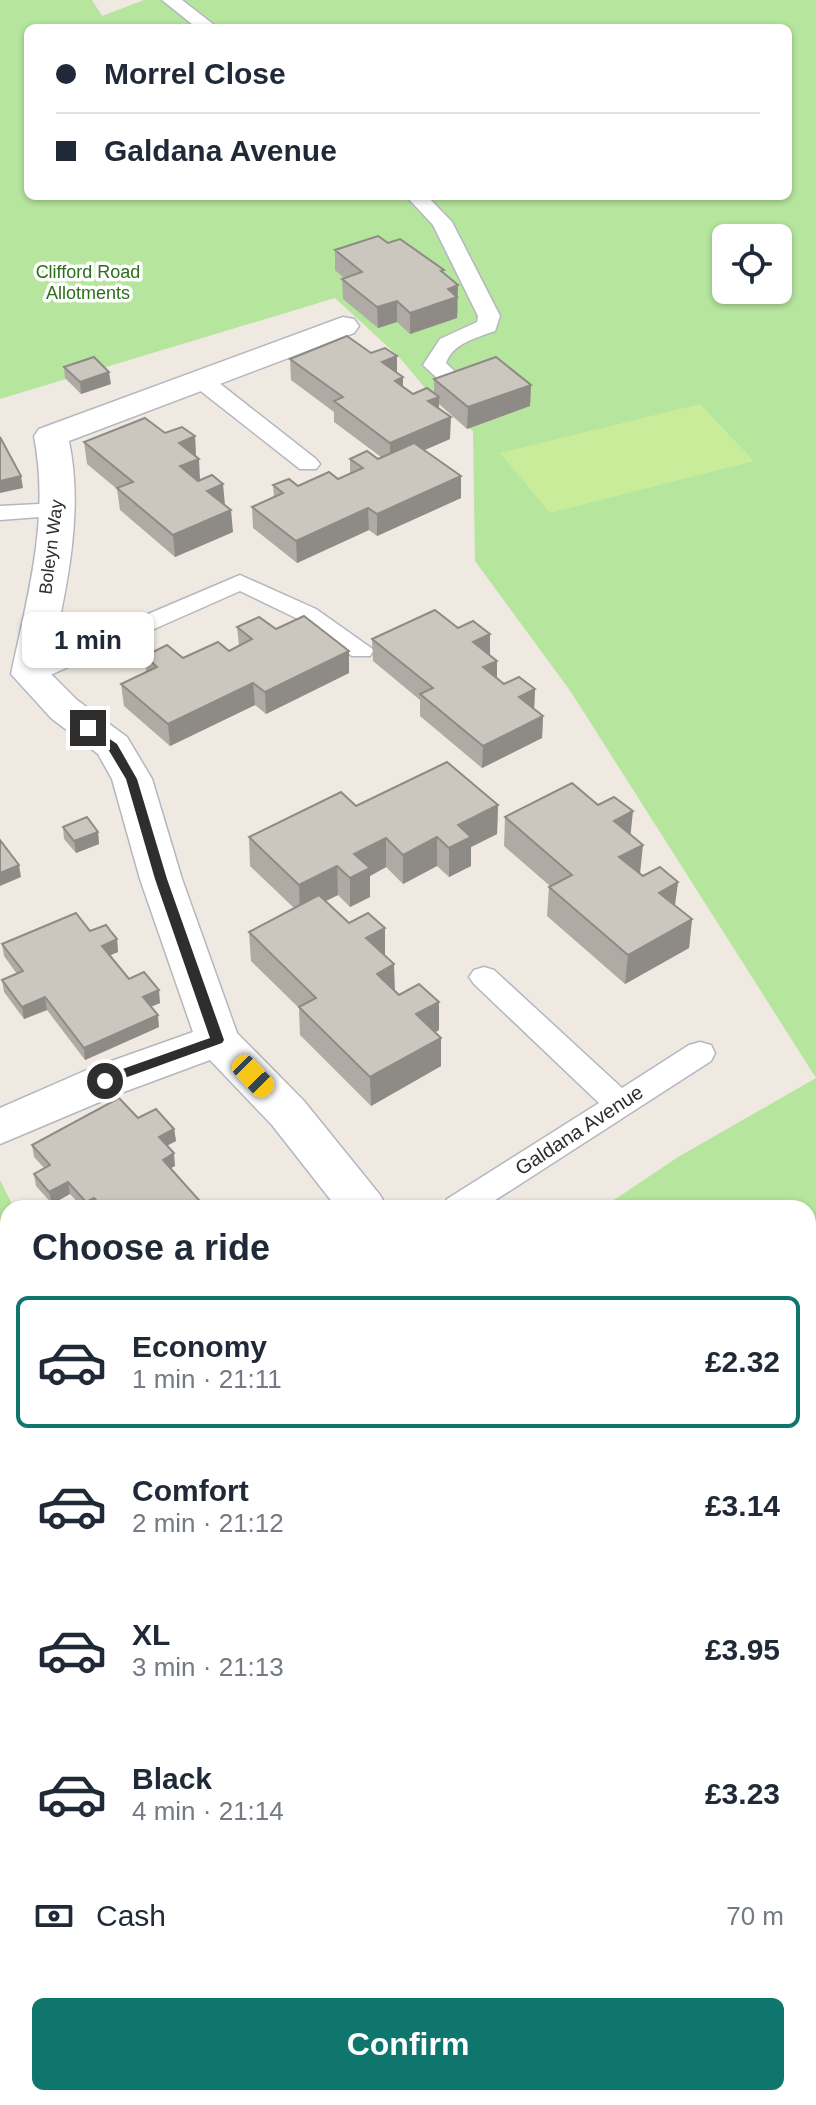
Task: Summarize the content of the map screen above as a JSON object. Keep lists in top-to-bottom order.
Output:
{
  "streets": {
    "street": ["Boleyn Way"],
    "lane": ["Galdana Avenue"]
  },
  "parks": ["Clifford Road Allotments"],
  "page": {
    "banner": ["Morrel Close", "Galdana Avenue"],
    "bubble": "1 min",
    "heading": "Choose a ride",
    "list": [
      {
        "name": "Economy",
        "note": "1 min · 21:11",
        "value": "£2.32"
      },
      {
        "name": "Comfort",
        "note": "2 min · 21:12",
        "value": "£3.14"
      },
      {
        "name": "XL",
        "note": "3 min · 21:13",
        "value": "£3.95"
      },
      {
        "name": "Black",
        "note": "4 min · 21:14",
        "value": "£3.23"
      }
    ],
    "pay": ["Cash", "70 m"],
    "buttons": "Confirm"
  }
}
